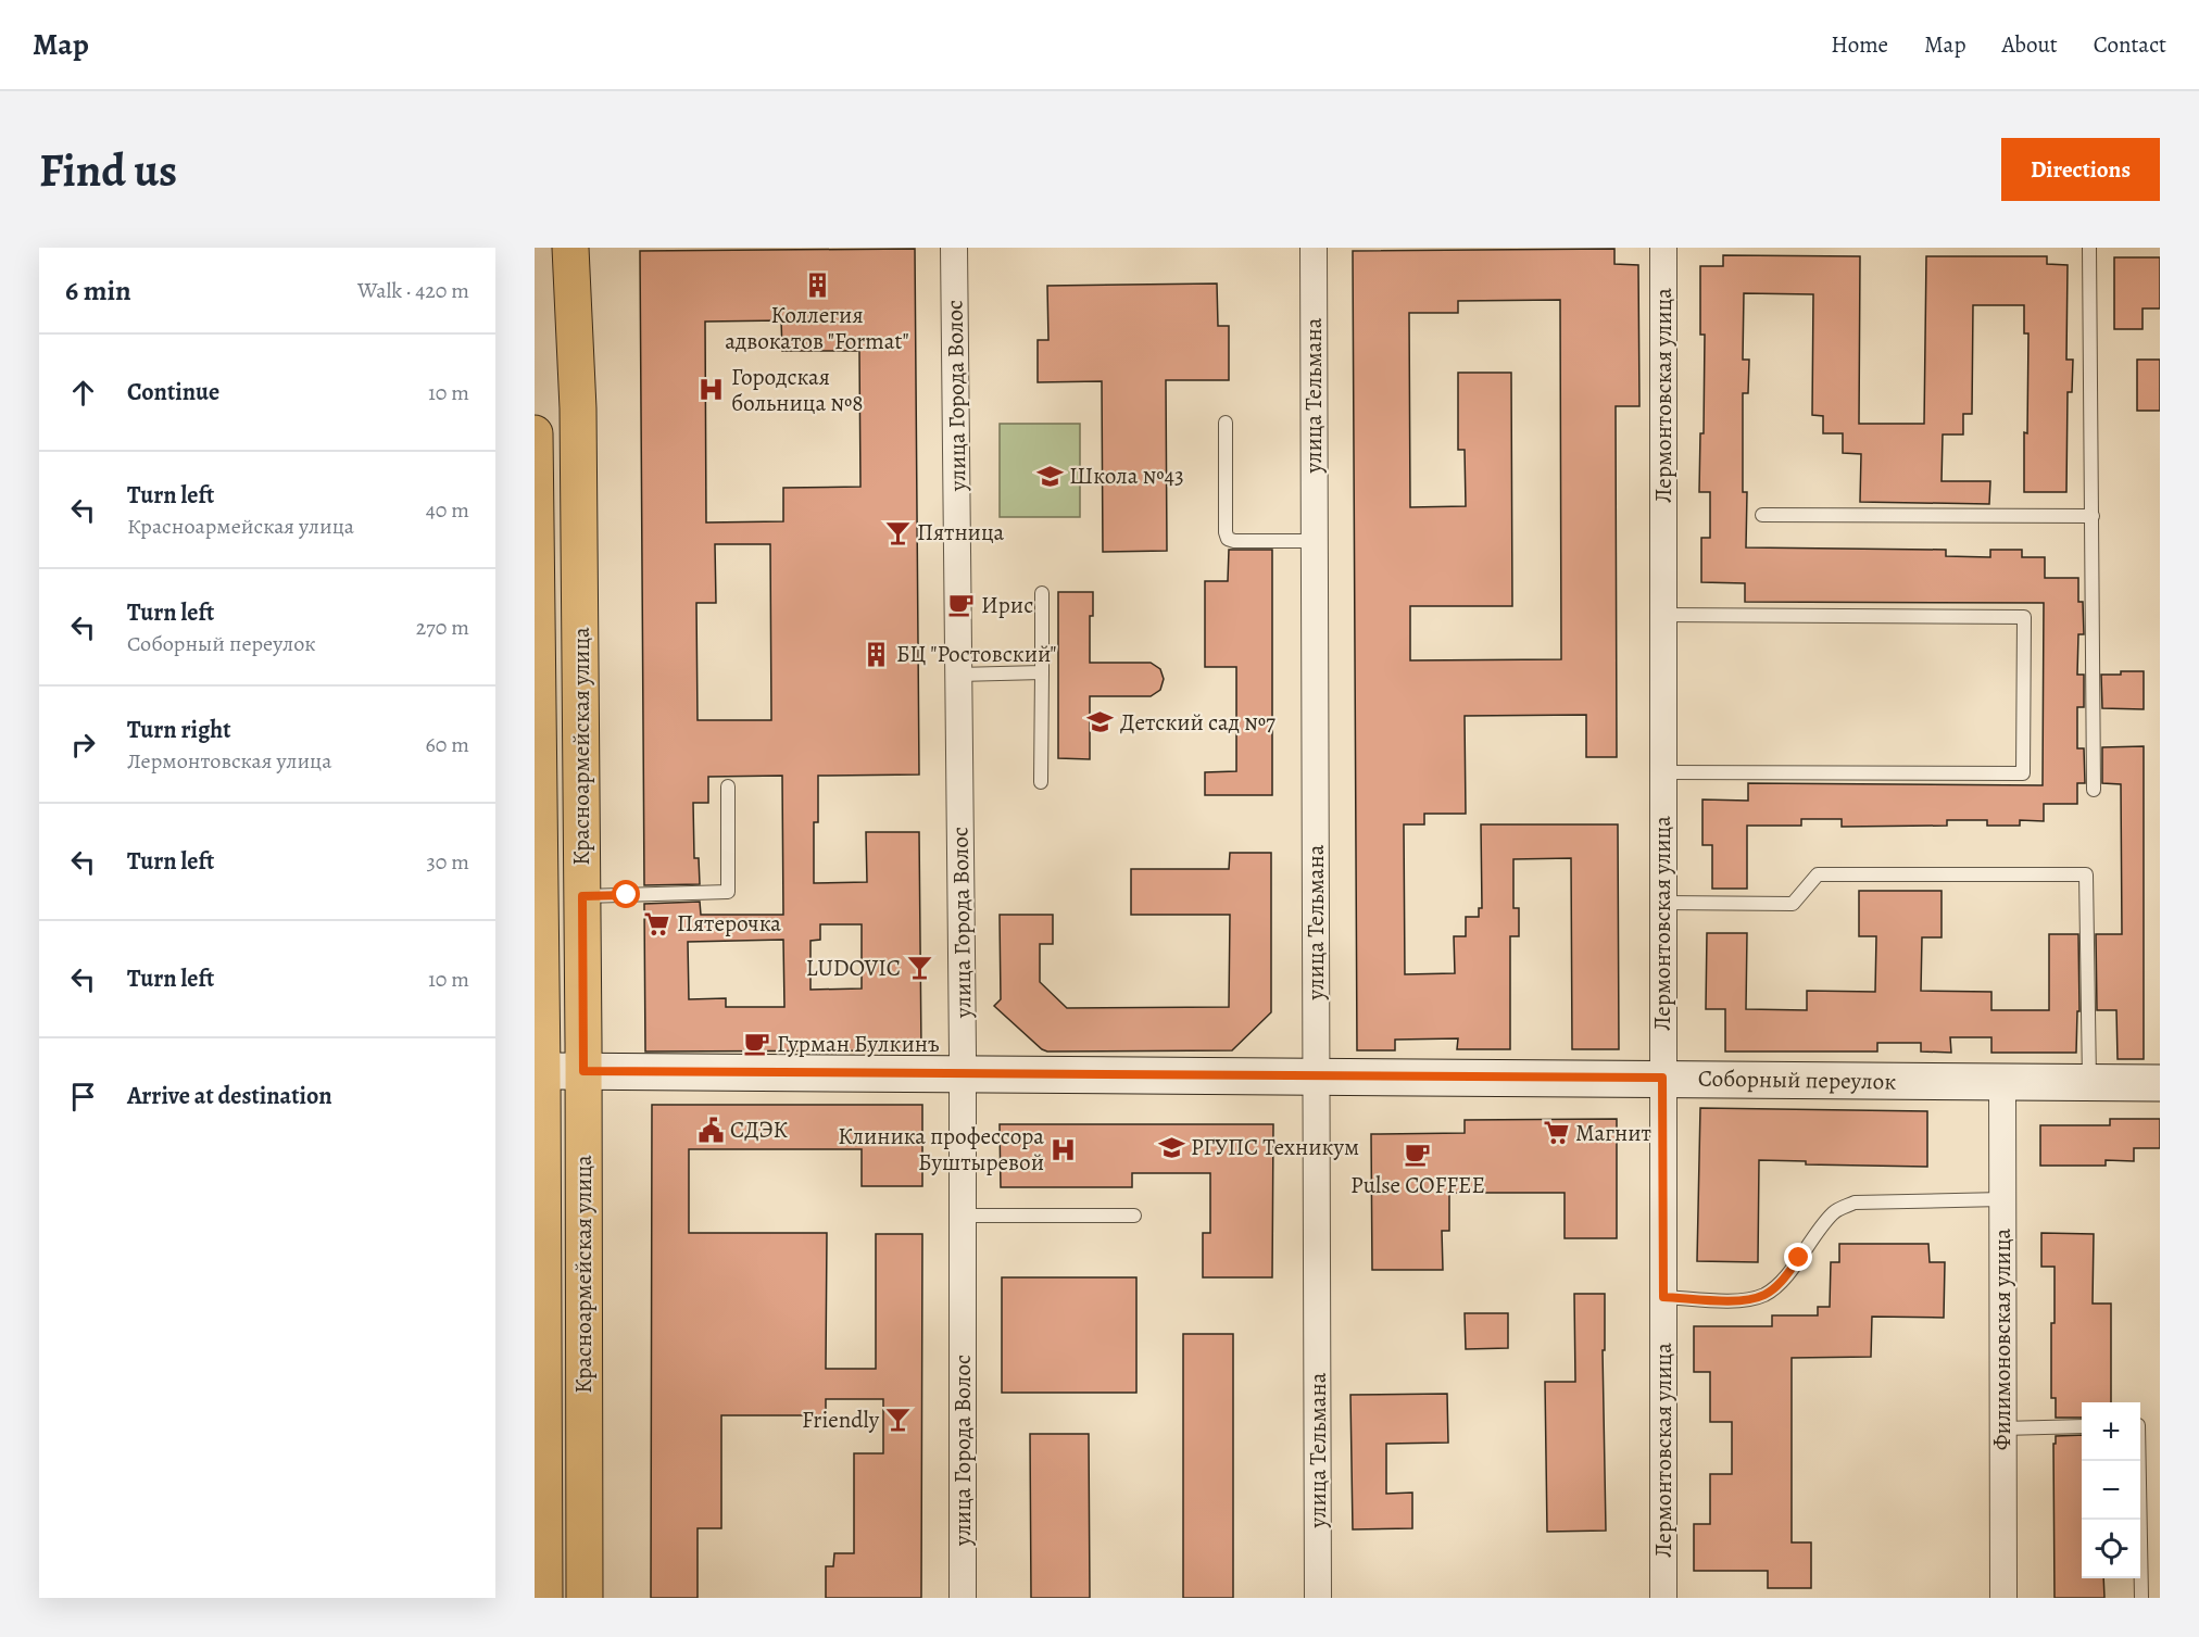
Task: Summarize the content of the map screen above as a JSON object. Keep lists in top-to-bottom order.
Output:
{
  "streets": {
    "main road": ["Красноармейская улица"],
    "street": [
      "улица Города Волос",
      "улица Тельмана",
      "Лермонтовская улица",
      "Соборный переулок",
      "Филимоновская улица"
    ]
  },
  "crossings": [
    ["улица Города Волос", "Соборный переулок"],
    ["улица Тельмана", "Соборный переулок"],
    ["Лермонтовская улица", "Соборный переулок"],
    ["Красноармейская улица", "Соборный переулок"],
    ["Соборный переулок", "Филимоновская улица"]
  ],
  "places": {
    "building": ["Коллегия адвокатов \"Format\"", "БЦ \"Ростовский\""],
    "hospital": ["Городская больница №8", "Клиника профессора Буштыревой"],
    "school or university": ["Школа №43", "Детский сад №7", "РГУПС Техникум"],
    "bar": ["Пятница", "LUDOVIC", "Friendly"],
    "cafe": ["Ирис", "Гурман Булкинъ", "Pulse COFFEE"],
    "supermarket": ["Пятерочка", "Магнит"],
    "public building": ["СДЭК"]
  },
  "page": {
    "header": "Map",
    "nav": [
      "Home",
      "Map",
      "About",
      "Contact"
    ],
    "buttons": "Directions",
    "title": "Find us",
    "heading": ["6 min", "Walk · 420 m"],
    "list": [
      ["Continue", "10 m"],
      ["Turn left", "Красноармейская улица", "40 m"],
      ["Turn left", "Соборный переулок", "270 m"],
      ["Turn right", "Лермонтовская улица", "60 m"],
      ["Turn left", "30 m"],
      ["Turn left", "10 m"],
      "Arrive at destination"
    ],
    "map_buttons": ["+", "−"]
  }
}
